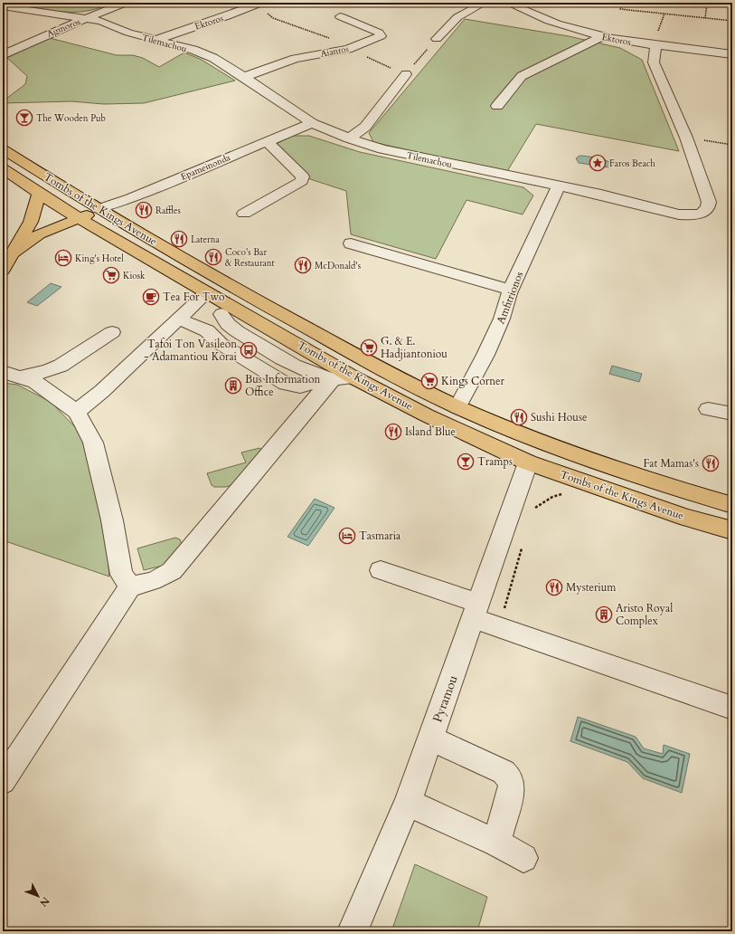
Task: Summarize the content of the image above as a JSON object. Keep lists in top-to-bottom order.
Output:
{
  "streets": {
    "main road": ["Tombs of the Kings Avenue"],
    "street": [
      "Ektoros",
      "Aginoros",
      "Tilemachou",
      "Aiantos",
      "Epameinonda",
      "Amfitrionos",
      "Pyramou"
    ]
  },
  "crossings": [
    ["Ektoros", "Tilemachou"],
    ["Aginoros", "Tilemachou"],
    ["Tilemachou", "Aiantos"],
    ["Tilemachou", "Epameinonda"],
    ["Tilemachou", "Amfitrionos"],
    ["Epameinonda", "Tombs of the Kings Avenue"],
    ["Tombs of the Kings Avenue", "Amfitrionos"],
    ["Tombs of the Kings Avenue", "Pyramou"]
  ],
  "places": {
    "bar": ["The Wooden Pub", "Tramps"],
    "place": ["Faros Beach"],
    "restaurant": [
      "Raffles",
      "Laterna",
      "Coco's Bar & Restaurant",
      "McDonald's",
      "Sushi House",
      "Island Blue",
      "Fat Mamas's",
      "Mysterium"
    ],
    "hotel": ["King's Hotel", "Tasmaria"],
    "supermarket": ["Kiosk", "G. & E. Hadjiantoniou", "Kings Corner"],
    "cafe": ["Tea For Two"],
    "bus stop": ["Tafoi Ton Vasileon - Adamantiou Korai"],
    "building": ["Bus Information Office", "Aristo Royal Complex"]
  },
  "north": "bottom right"
}
